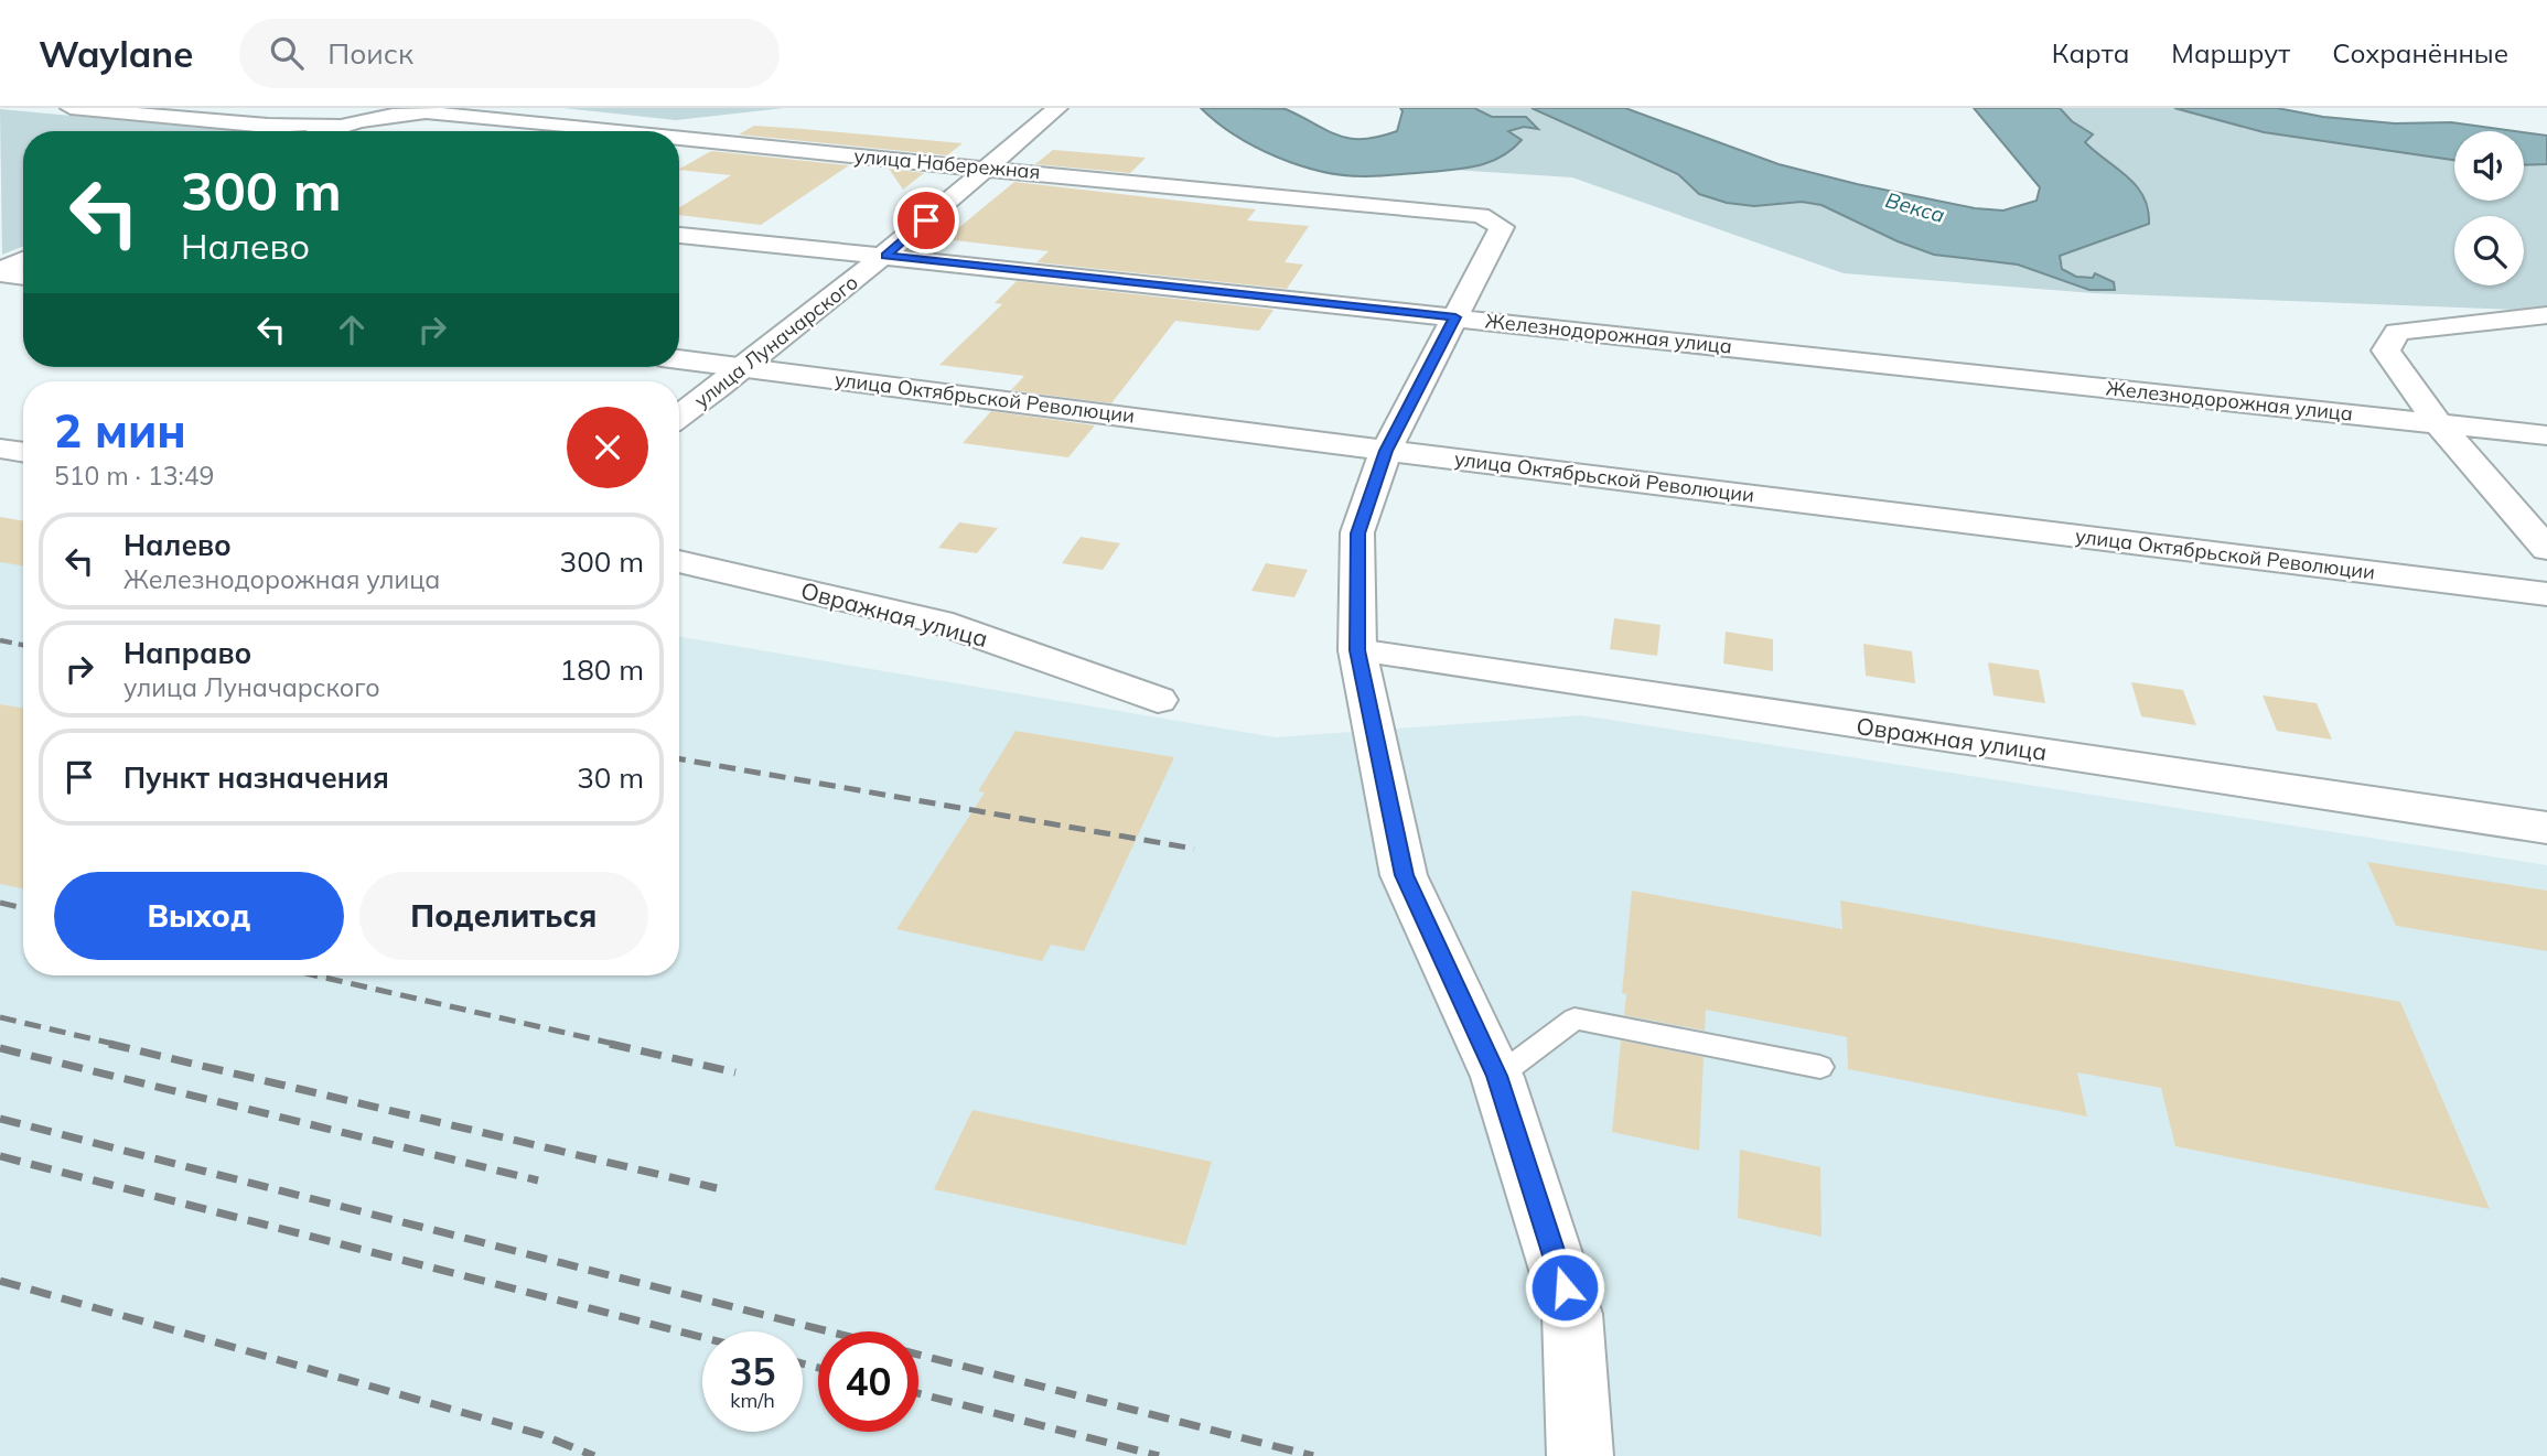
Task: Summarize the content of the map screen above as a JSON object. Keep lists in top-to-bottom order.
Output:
{
  "streets": {
    "street": [
      "улица Набережная",
      "Железнодорожная улица",
      "улица Луначарского",
      "улица Октябрьской Революции",
      "Овражная улица"
    ]
  },
  "crossings": [
    ["улица Набережная", "Железнодорожная улица"],
    ["улица Набережная", "улица Луначарского"],
    ["Железнодорожная улица", "улица Луначарского"],
    ["улица Луначарского", "улица Октябрьской Революции"]
  ],
  "water": ["Векса"],
  "page": {
    "header": "Waylane",
    "search": "Поиск",
    "nav": ["Карта", "Маршрут", "Сохранённые"],
    "turn": ["300 m", "Налево"],
    "heading": ["2 мин", "510 m · 13:49"],
    "list": [
      {
        "name": "Налево",
        "note": "Железнодорожная улица",
        "value": "300 m"
      },
      {
        "name": "Направо",
        "note": "улица Луначарского",
        "value": "180 m"
      },
      {
        "name": "Пункт назначения",
        "value": "30 m"
      }
    ],
    "buttons": ["Выход", "Поделиться"],
    "speed": "35 km/h",
    "limit": "40"
  }
}
